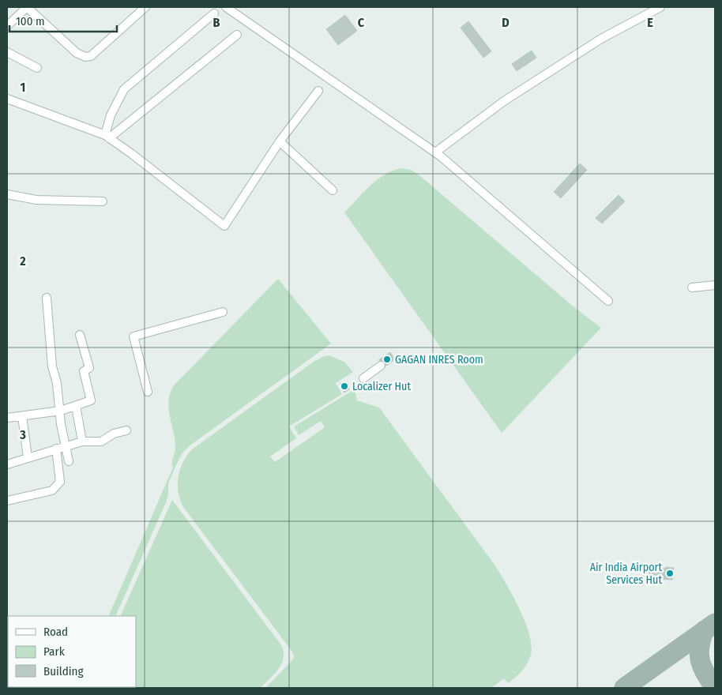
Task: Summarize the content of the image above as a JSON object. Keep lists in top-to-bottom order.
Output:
{
  "places": ["GAGAN INRES Room", "Localizer Hut", "Air India Airport Services Hut"],
  "legend": ["Road", "Park", "Building"],
  "scale_bar": "100 m",
  "grid": {
    "columns": [
      "B",
      "C",
      "D",
      "E"
    ],
    "rows": ["1", "2", "3"]
  }
}
